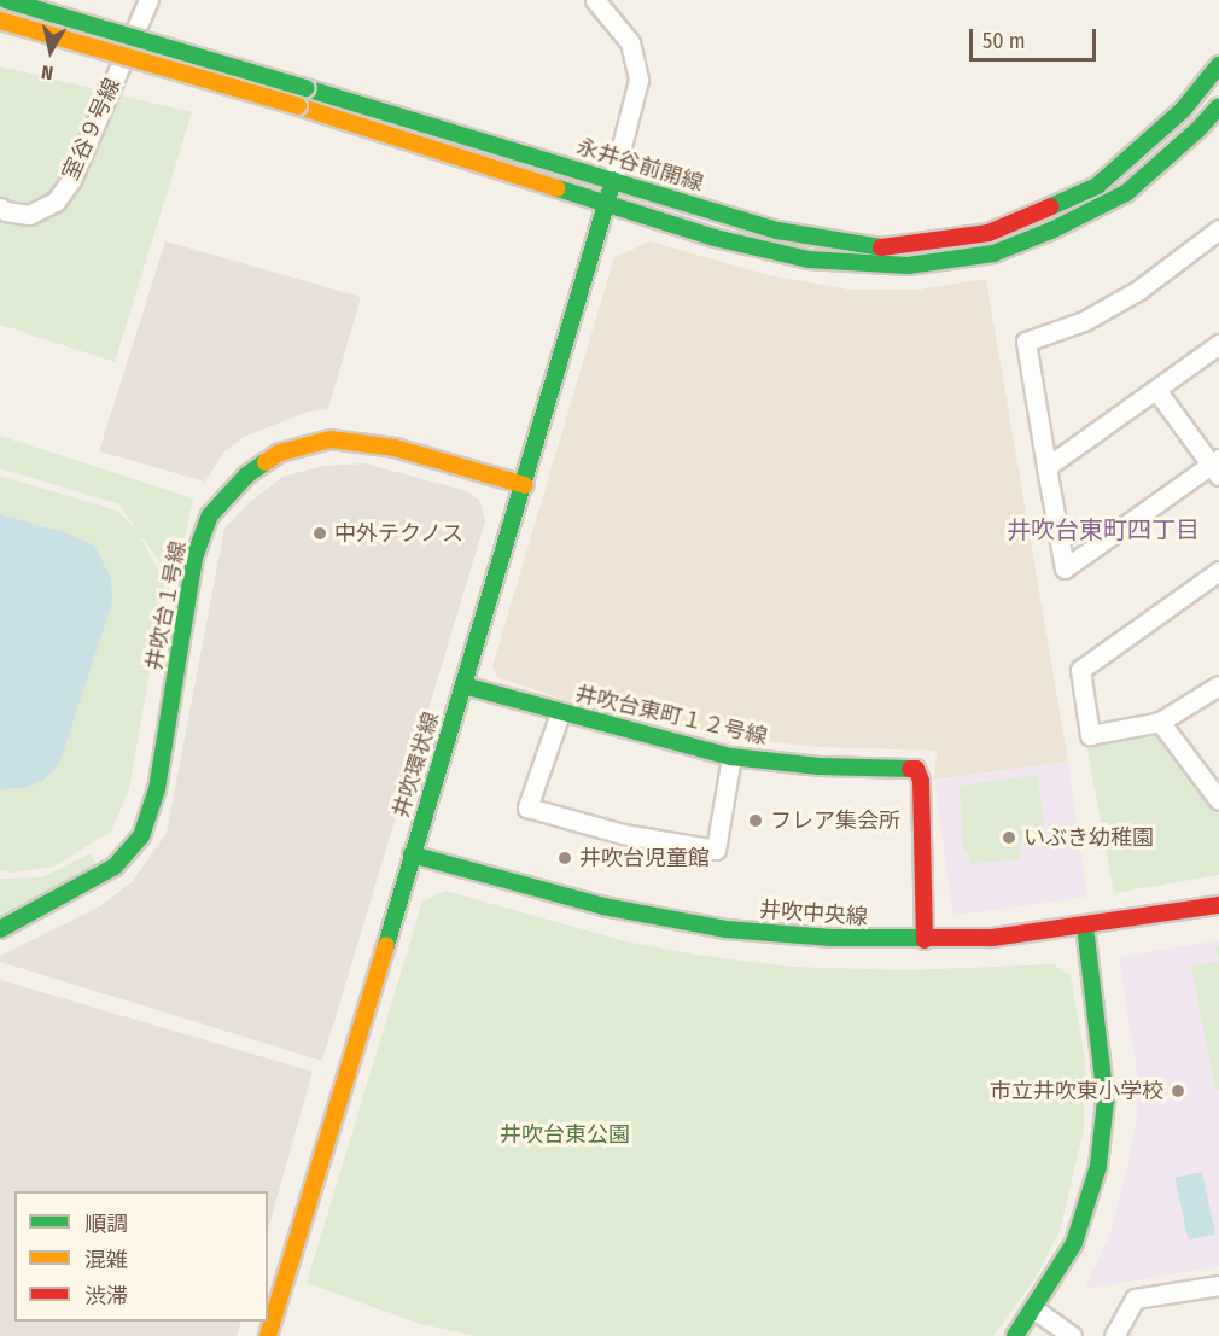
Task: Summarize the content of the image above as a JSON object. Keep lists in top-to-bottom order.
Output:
{
  "streets": {
    "street": [
      "室谷９号線",
      "永井谷前開線",
      "井吹台１号線",
      "井吹台東町１２号線",
      "井吹環状線",
      "井吹中央線"
    ]
  },
  "crossings": [
    ["永井谷前開線", "井吹環状線"],
    ["井吹台１号線", "井吹環状線"],
    ["井吹台東町１２号線", "井吹環状線"],
    ["井吹台東町１２号線", "井吹中央線"],
    ["井吹環状線", "井吹中央線"]
  ],
  "districts": ["井吹台東町四丁目"],
  "parks": ["井吹台東公園"],
  "places": [
    "中外テクノス",
    "フレア集会所",
    "いぶき幼稚園",
    "井吹台児童館",
    "市立井吹東小学校"
  ],
  "legend": ["順調", "混雑", "渋滞"],
  "scale_bar": "50 m",
  "north": "bottom"
}
